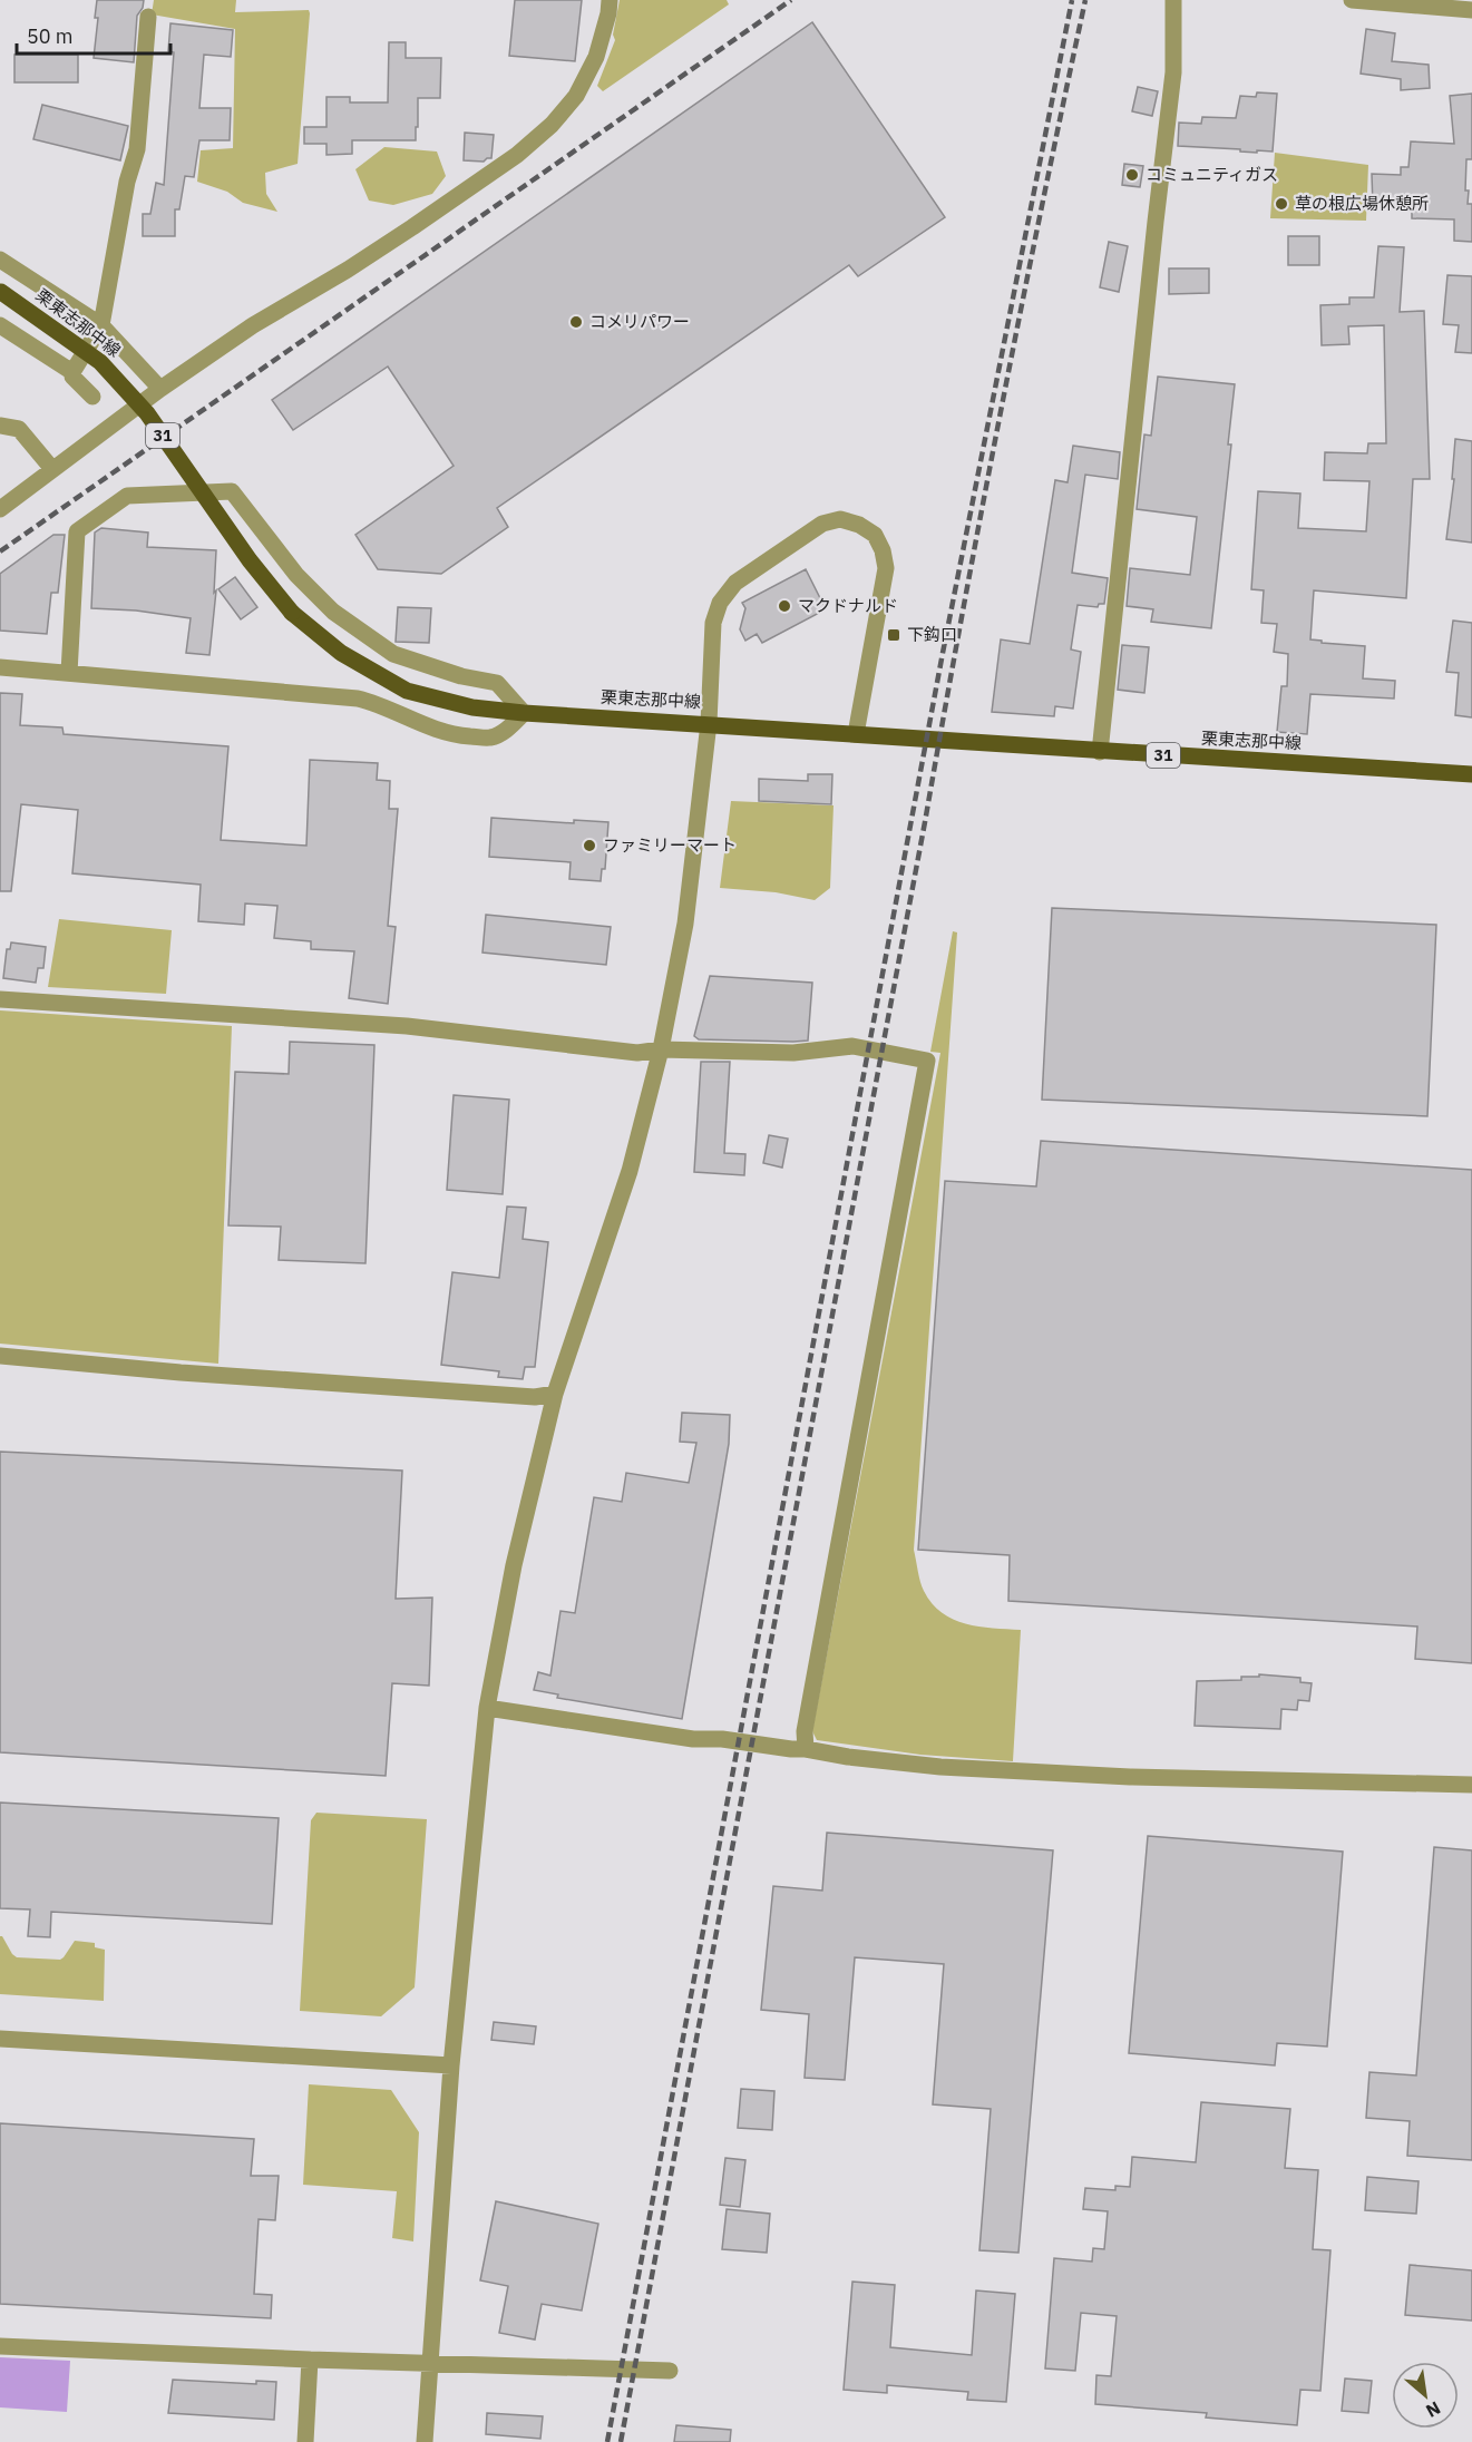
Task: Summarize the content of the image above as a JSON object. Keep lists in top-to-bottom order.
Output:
{
  "streets": {
    "main road": ["栗東志那中線", "31"]
  },
  "places": {
    "other": [
      "コミュニティガス",
      "草の根広場休憩所",
      "コメリパワー",
      "マクドナルド",
      "ファミリーマート"
    ],
    "transit": ["下鈎口"]
  },
  "scale_bar": "50 m",
  "north": "bottom right"
}
